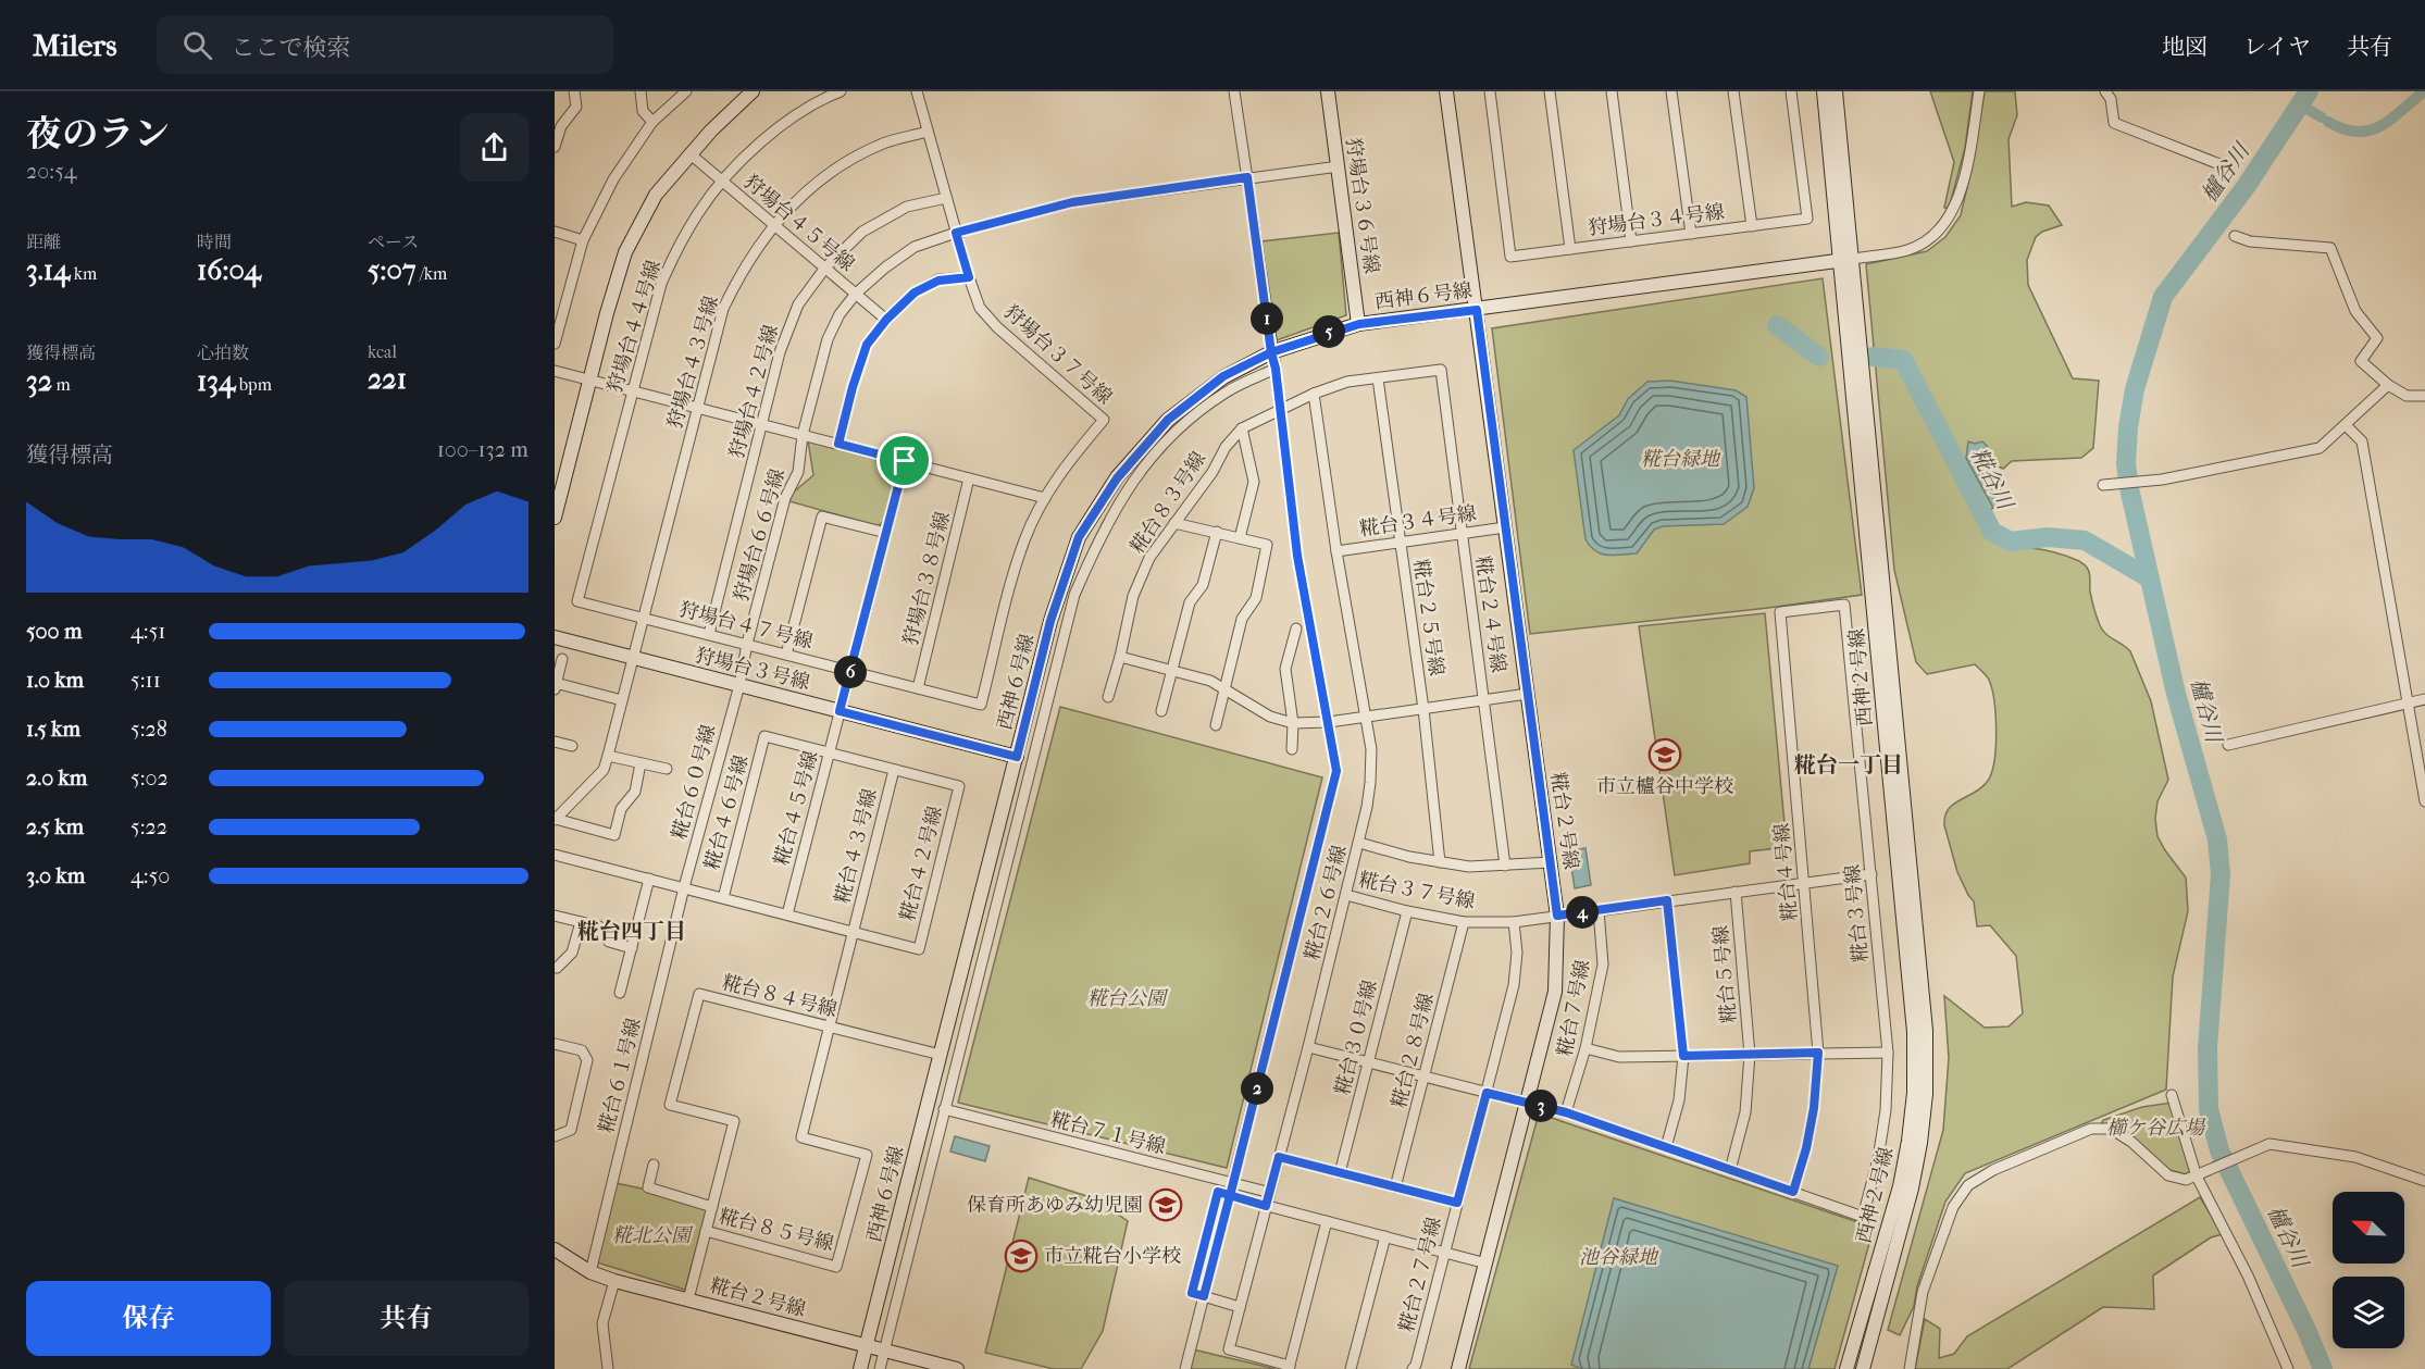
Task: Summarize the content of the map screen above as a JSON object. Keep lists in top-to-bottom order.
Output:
{
  "streets": {
    "street": [
      "狩場台３６号線",
      "狩場台３４号線",
      "狩場台４５号線",
      "西神６号線",
      "狩場台４４号線",
      "狩場台３７号線",
      "狩場台４３号線",
      "狩場台４２号線",
      "糀台８３号線",
      "糀台３４号線",
      "狩場台６６号線",
      "狩場台３８号線",
      "糀台２４号線",
      "糀台２５号線",
      "狩場台４７号線",
      "狩場台３号線",
      "西神２号線",
      "糀台６０号線",
      "糀台４５号線",
      "糀台４６号線",
      "糀台２号線",
      "糀台４３号線",
      "糀台４２号線",
      "糀台４号線",
      "糀台３７号線",
      "糀台２６号線",
      "糀台３号線",
      "糀台５号線",
      "糀台８４号線",
      "糀台７号線",
      "糀台３０号線",
      "糀台２８号線",
      "糀台６１号線",
      "糀台７１号線",
      "糀台８５号線",
      "糀台２７号線"
    ]
  },
  "crossings": [
    ["狩場台３６号線", "西神６号線"],
    ["狩場台３６号線", "狩場台６６号線"],
    ["狩場台４５号線", "狩場台４４号線"],
    ["狩場台４５号線", "狩場台４３号線"],
    ["狩場台４５号線", "狩場台４２号線"],
    ["狩場台４５号線", "狩場台６６号線"],
    ["西神６号線", "狩場台３号線"],
    ["西神６号線", "西神２号線"],
    ["西神６号線", "糀台２号線"],
    ["西神６号線", "糀台８４号線"],
    ["狩場台４４号線", "狩場台４７号線"],
    ["狩場台３７号線", "狩場台４３号線"],
    ["狩場台３７号線", "狩場台４２号線"],
    ["狩場台３７号線", "狩場台６６号線"],
    ["狩場台３７号線", "狩場台４７号線"],
    ["狩場台４３号線", "狩場台４７号線"],
    ["狩場台４３号線", "狩場台３号線"],
    ["狩場台４２号線", "狩場台４７号線"],
    ["糀台８３号線", "糀台２４号線"],
    ["糀台８３号線", "糀台２５号線"],
    ["糀台８３号線", "糀台２６号線"],
    ["糀台３４号線", "糀台２４号線"],
    ["糀台３４号線", "糀台２５号線"],
    ["糀台３４号線", "糀台２号線"],
    ["糀台３４号線", "糀台２６号線"],
    ["狩場台６６号線", "狩場台４７号線"],
    ["狩場台６６号線", "狩場台３号線"],
    ["狩場台６６号線", "糀台６０号線"],
    ["狩場台３８号線", "狩場台４７号線"],
    ["狩場台４７号線", "糀台４５号線"],
    ["狩場台３号線", "糀台６０号線"],
    ["狩場台３号線", "糀台４５号線"],
    ["糀台６０号線", "糀台６１号線"],
    ["糀台４５号線", "糀台４６号線"],
    ["糀台２号線", "糀台３７号線"],
    ["糀台２号線", "糀台８４号線"],
    ["糀台２号線", "糀台６１号線"],
    ["糀台４３号線", "糀台４２号線"],
    ["糀台４３号線", "糀台８５号線"],
    ["糀台４２号線", "糀台８５号線"],
    ["糀台４号線", "糀台３７号線"],
    ["糀台４号線", "糀台３号線"],
    ["糀台３７号線", "糀台２６号線"],
    ["糀台３７号線", "糀台３号線"],
    ["糀台３７号線", "糀台５号線"],
    ["糀台３７号線", "糀台７号線"],
    ["糀台３７号線", "糀台３０号線"],
    ["糀台３７号線", "糀台２８号線"],
    ["糀台３７号線", "糀台２７号線"],
    ["糀台８４号線", "糀台８５号線"]
  ],
  "districts": ["糀台一丁目", "糀台四丁目"],
  "water": ["櫨谷川", "糀谷川"],
  "parks": [
    "糀台緑地",
    "糀台公園",
    "櫛ケ谷広場",
    "糀北公園",
    "池谷緑地"
  ],
  "places": {
    "school or university": ["市立櫨谷中学校", "保育所あゆみ幼児園", "市立糀台小学校"]
  },
  "north": "top left",
  "page": {
    "header": "Milers",
    "search": "ここで検索",
    "nav": ["地図", "レイヤ", "共有"],
    "heading": ["夜のラン", "20:54"],
    "stats": [
      ["距離", "3.14 km"],
      ["時間", "16:04"],
      ["ペース", "5:07 /km"],
      ["獲得標高", "32 m"],
      ["心拍数", "134 bpm"],
      ["kcal", "221"]
    ],
    "pins": [
      "1",
      "5",
      "6",
      "4",
      "2",
      "3"
    ],
    "chart": ["獲得標高", "100–132 m"],
    "list": [
      {
        "name": "500 m",
        "note": "4:51"
      },
      {
        "name": "1.0 km",
        "note": "5:11"
      },
      {
        "name": "1.5 km",
        "note": "5:28"
      },
      {
        "name": "2.0 km",
        "note": "5:02"
      },
      {
        "name": "2.5 km",
        "note": "5:22"
      },
      {
        "name": "3.0 km",
        "note": "4:50"
      }
    ],
    "buttons": ["保存", "共有"]
  }
}
